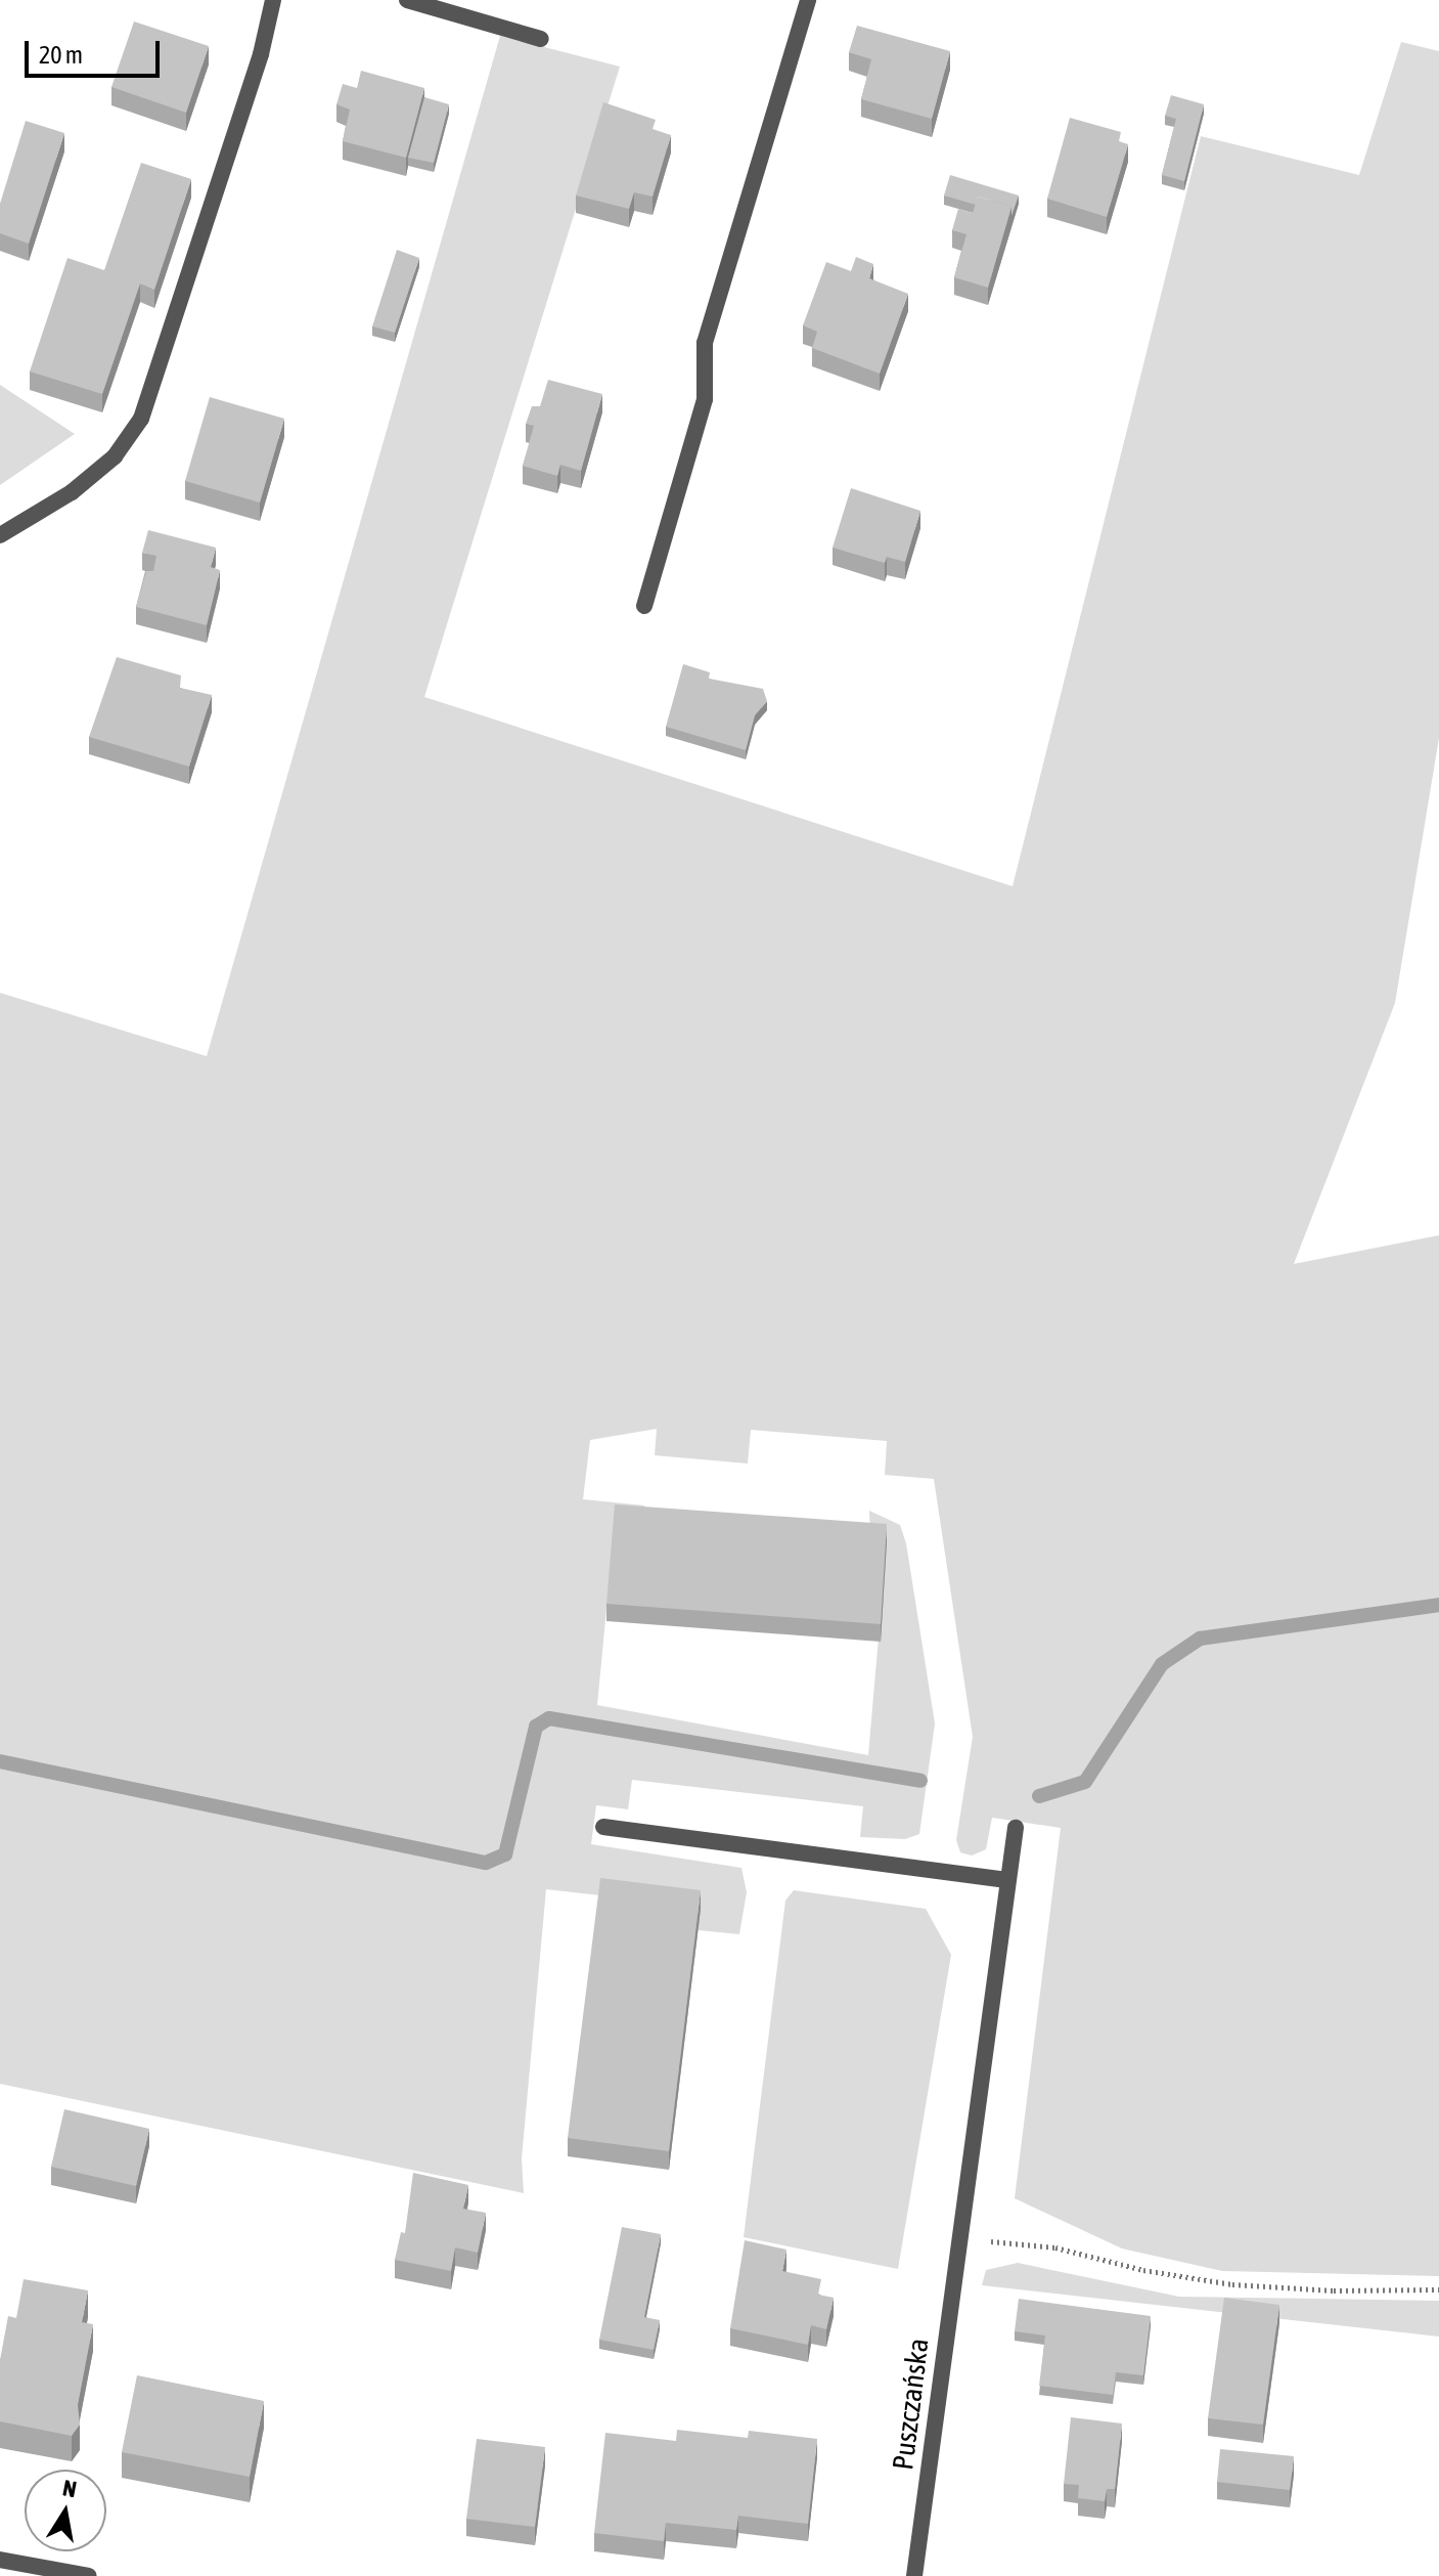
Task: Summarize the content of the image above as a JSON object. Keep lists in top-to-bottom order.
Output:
{
  "streets": {
    "street": ["Puszczańska"]
  },
  "scale_bar": "20 m",
  "north": "top"
}
